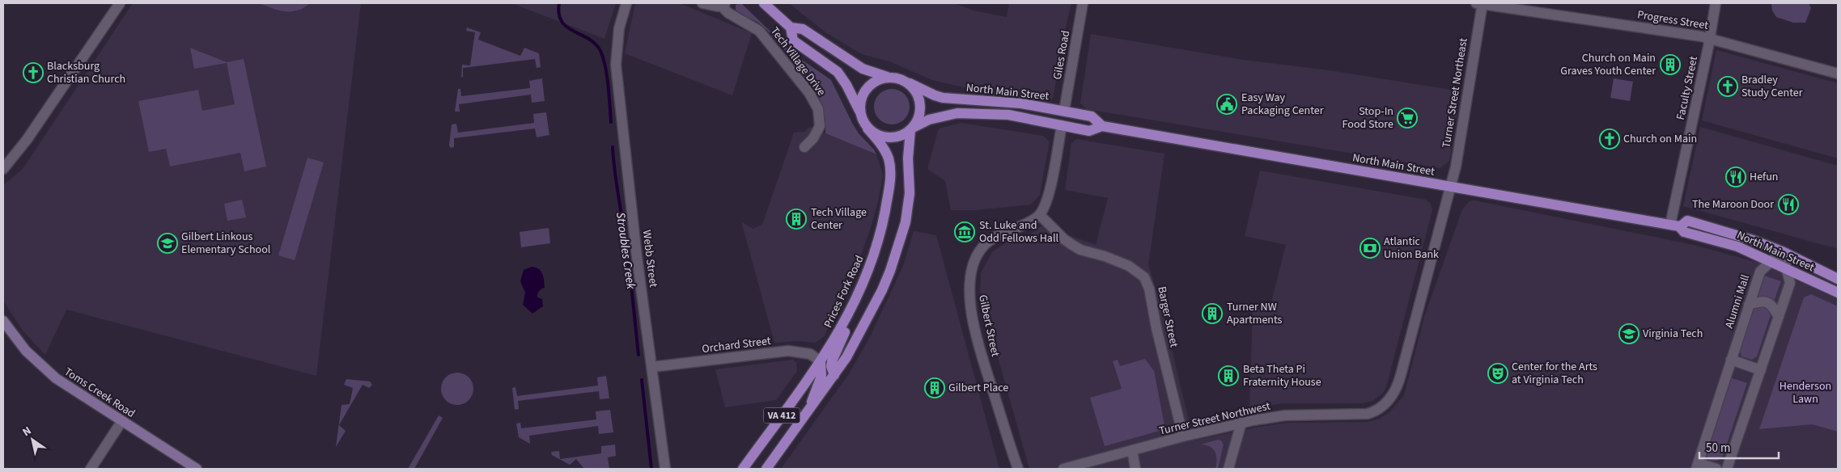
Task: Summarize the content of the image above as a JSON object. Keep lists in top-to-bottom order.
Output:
{
  "streets": {
    "main road": [
      "North Main Street",
      "Prices Fork Road",
      "Toms Creek Road",
      "VA 412"
    ],
    "street": [
      "Progress Street",
      "Giles Road",
      "Tech Village Drive",
      "Faculty Street",
      "Turner Street Northeast",
      "Webb Street",
      "Alumni Mall",
      "Barger Street",
      "Gilbert Street",
      "Orchard Street",
      "Turner Street Northwest"
    ]
  },
  "crossings": [
    ["Progress Street", "Faculty Street"],
    ["Progress Street", "Turner Street Northeast"],
    ["Giles Road", "North Main Street"],
    ["Faculty Street", "North Main Street"],
    ["North Main Street", "Turner Street Northeast"],
    ["North Main Street", "Prices Fork Road"],
    ["North Main Street", "Alumni Mall"],
    ["North Main Street", "VA 412"],
    ["North Main Street", "Turner Street Northwest"],
    ["Turner Street Northeast", "Turner Street Northwest"],
    ["Webb Street", "Orchard Street"],
    ["Prices Fork Road", "Orchard Street"],
    ["Prices Fork Road", "VA 412"],
    ["Barger Street", "Gilbert Street"],
    ["Barger Street", "Turner Street Northwest"]
  ],
  "water": ["Stroubles Creek"],
  "parks": ["Henderson Lawn"],
  "places": {
    "building": [
      "Church on Main Graves Youth Center",
      "Tech Village Center",
      "Turner NW Apartments",
      "Beta Theta Pi Fraternity House",
      "Gilbert Place"
    ],
    "church": ["Blacksburg Christian Church", "Bradley Study Center", "Church on Main"],
    "public building": ["Easy Way Packaging Center"],
    "supermarket": ["Stop-In Food Store"],
    "restaurant": ["Hefun", "The Maroon Door"],
    "museum": ["St. Luke and Odd Fellows Hall"],
    "school or university": ["Gilbert Linkous Elementary School", "Virginia Tech"],
    "bank": ["Atlantic Union Bank"],
    "theatre": ["Center for the Arts at Virginia Tech"]
  },
  "scale_bar": "50 m",
  "north": "top left"
}
